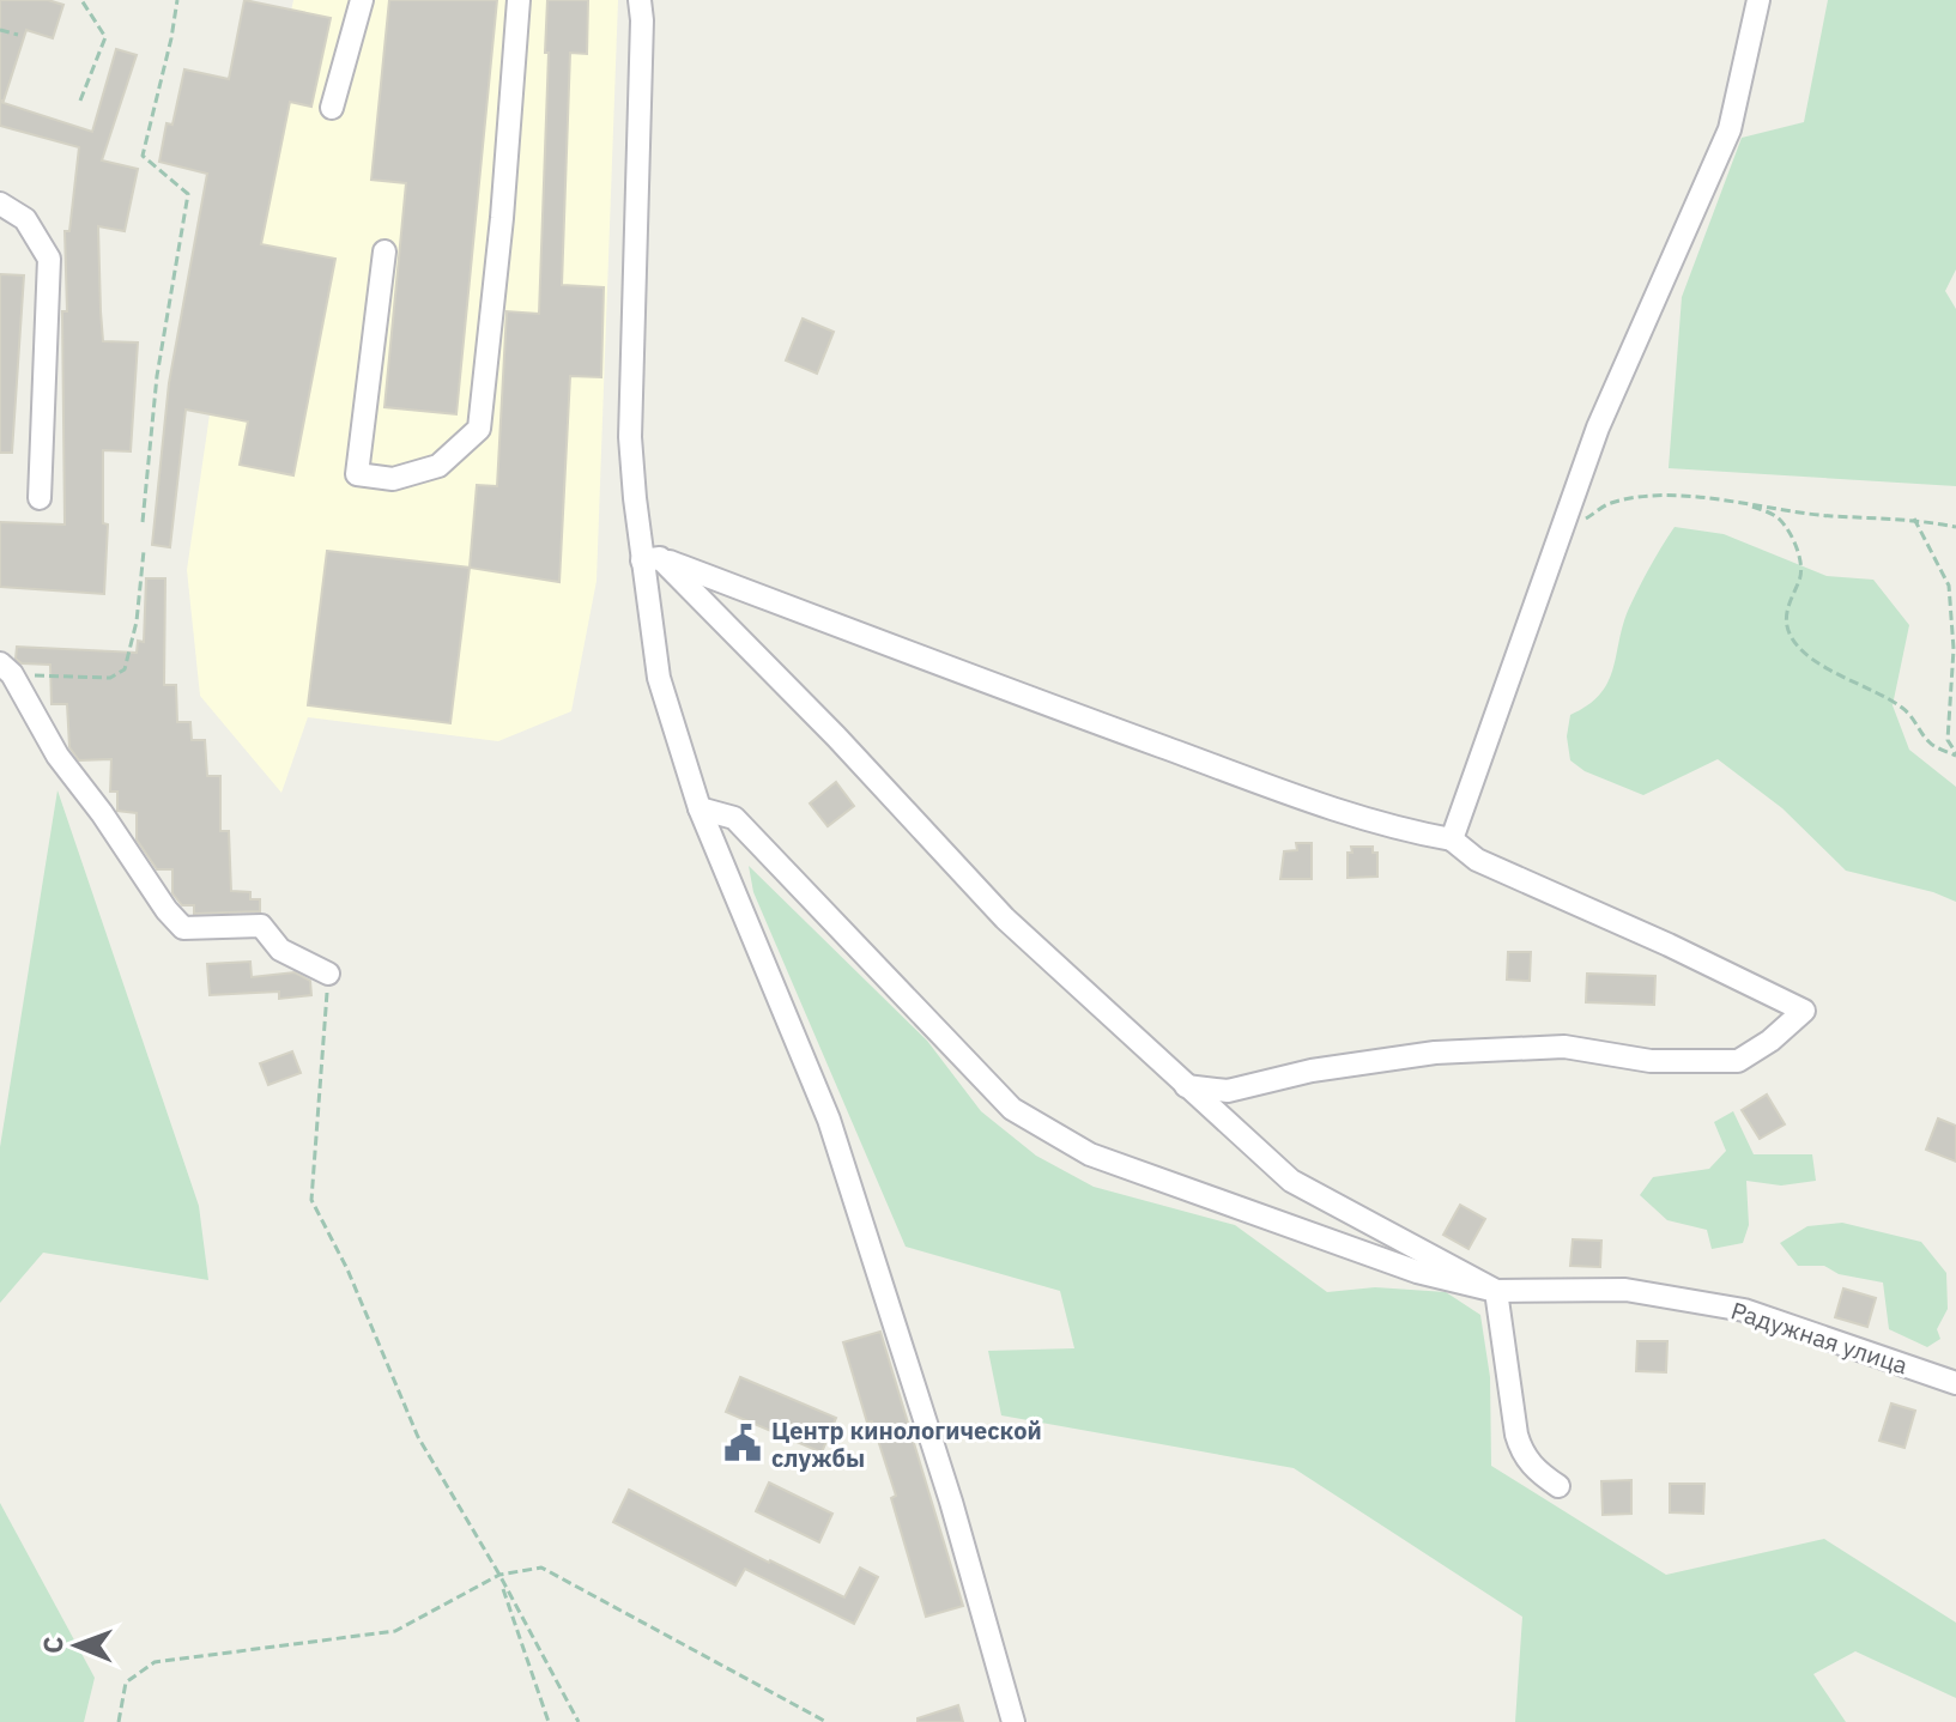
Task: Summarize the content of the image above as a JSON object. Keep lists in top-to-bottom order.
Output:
{
  "streets": {
    "street": ["Радужная улица"]
  },
  "places": {
    "public building": ["Центр кинологической службы"]
  },
  "north": "left"
}
